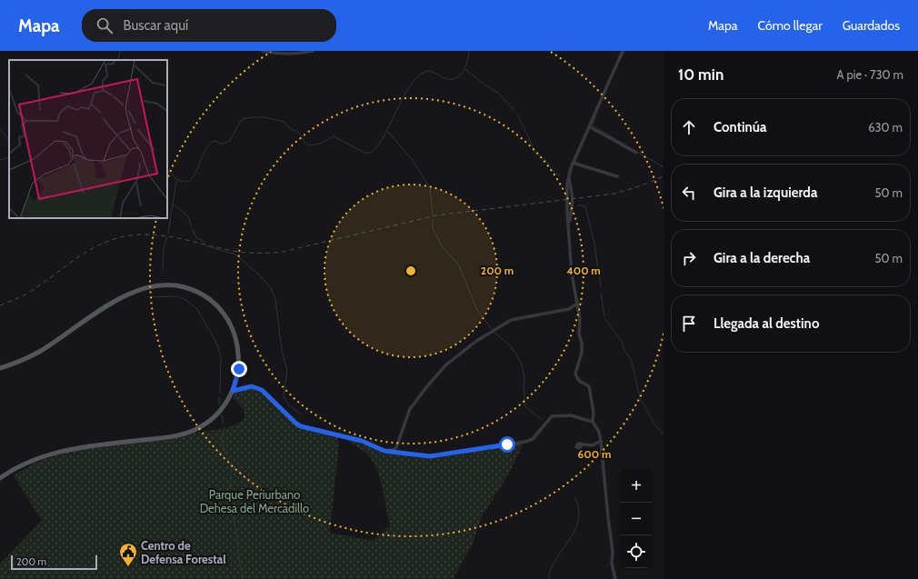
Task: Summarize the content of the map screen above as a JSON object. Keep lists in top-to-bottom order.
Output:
{
  "parks": ["Parque Periurbano Dehesa del Mercadillo"],
  "places": {
    "public building": ["Centro de Defensa Forestal"]
  },
  "scale_bar": "200 m",
  "page": {
    "header": "Mapa",
    "search": "Buscar aquí",
    "nav": ["Mapa", "Cómo llegar", "Guardados"],
    "heading": ["10 min", "A pie · 730 m"],
    "list": [
      ["Continúa", "630 m"],
      ["Gira a la izquierda", "50 m"],
      ["Gira a la derecha", "50 m"],
      "Llegada al destino"
    ],
    "map_buttons": ["+", "−"],
    "scale": "200 m"
  },
  "rings": ["200 m", "400 m", "600 m"]
}
